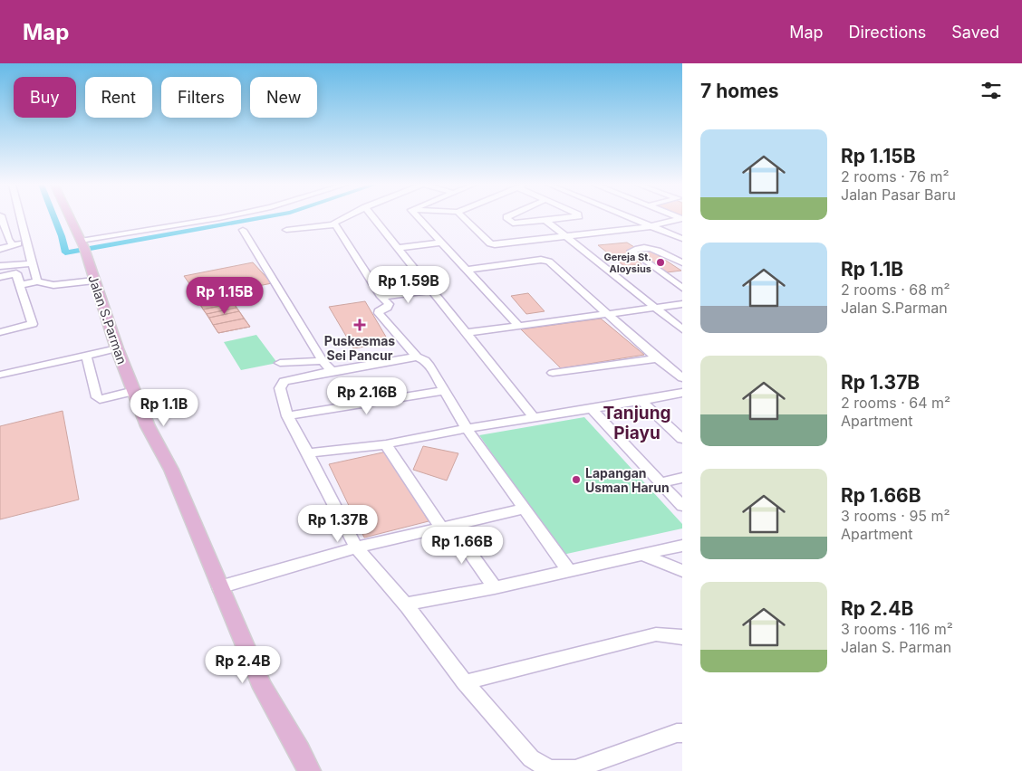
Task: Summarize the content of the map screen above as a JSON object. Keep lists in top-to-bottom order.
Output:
{
  "streets": {
    "main road": ["Jalan S.Parman"]
  },
  "districts": ["Tanjung Piayu"],
  "places": {
    "other": ["Gereja St. Aloysius", "Lapangan Usman Harun"],
    "health": ["Puskesmas Sei Pancur"]
  },
  "page": {
    "header": "Map",
    "nav": ["Map", "Directions", "Saved"],
    "heading": "7 homes",
    "chip": [
      "Buy",
      "Rent",
      "Filters",
      "New"
    ],
    "list": [
      {
        "name": "Rp 1.15B",
        "note": "2 rooms · 76 m² · Jalan Pasar Baru"
      },
      {
        "name": "Rp 1.1B",
        "note": "2 rooms · 68 m² · Jalan S.Parman"
      },
      {
        "name": "Rp 1.37B",
        "note": "2 rooms · 64 m² · Apartment"
      },
      {
        "name": "Rp 1.66B",
        "note": "3 rooms · 95 m² · Apartment"
      },
      {
        "name": "Rp 2.4B",
        "note": "3 rooms · 116 m² · Jalan S. Parman"
      }
    ],
    "price": [
      "Rp 1.59B",
      "Rp 1.15B",
      "Rp 2.16B",
      "Rp 1.1B",
      "Rp 1.37B",
      "Rp 1.66B",
      "Rp 2.4B"
    ]
  }
}
